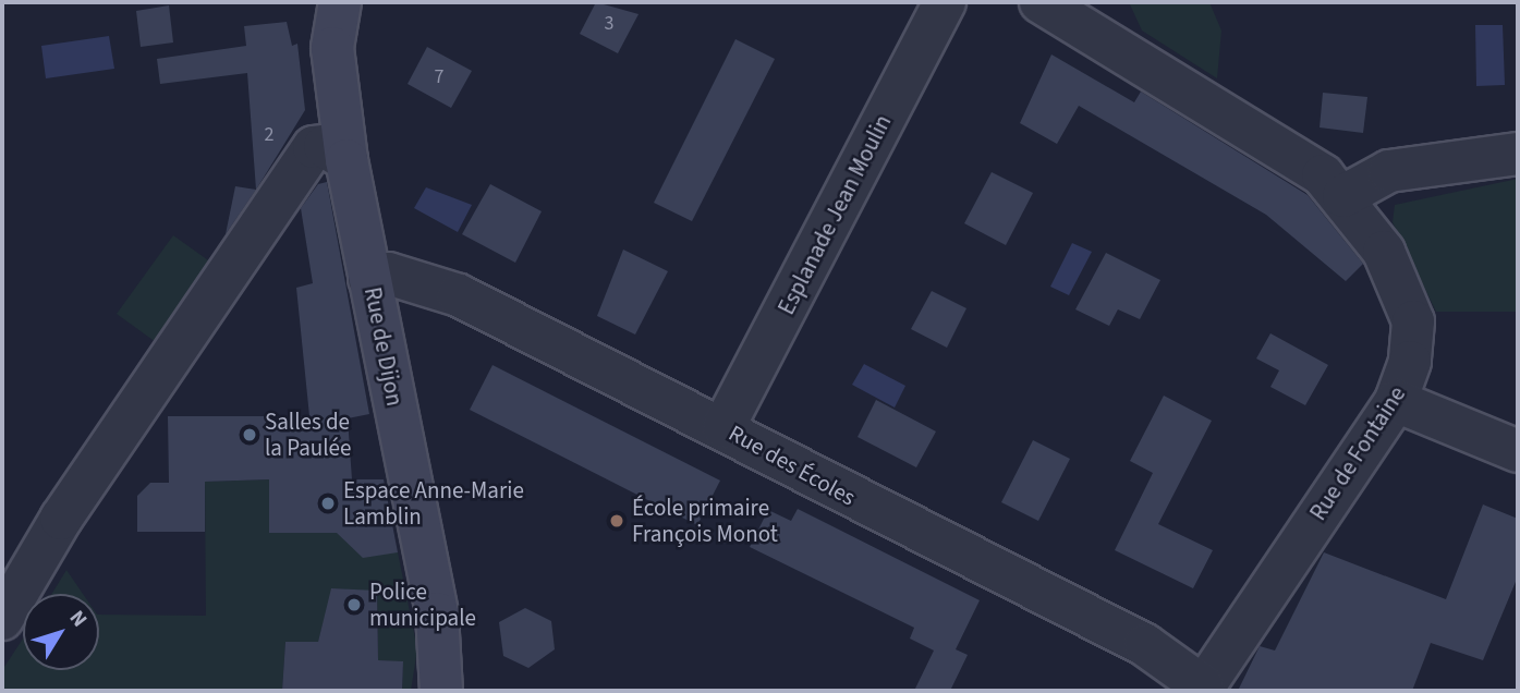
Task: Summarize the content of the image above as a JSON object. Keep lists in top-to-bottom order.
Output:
{
  "streets": {
    "street": [
      "Esplanade Jean Moulin",
      "Rue de Dijon",
      "Rue de Fontaine",
      "Rue des Écoles"
    ]
  },
  "crossings": [
    ["Esplanade Jean Moulin", "Rue des Écoles"],
    ["Rue de Dijon", "Rue des Écoles"],
    ["Rue de Fontaine", "Rue des Écoles"]
  ],
  "places": [
    "Salles de la Paulée",
    "Espace Anne-Marie Lamblin",
    "École primaire François Monot",
    "Police municipale"
  ],
  "house_numbers": ["3", "7", "2"],
  "north": "top right"
}
